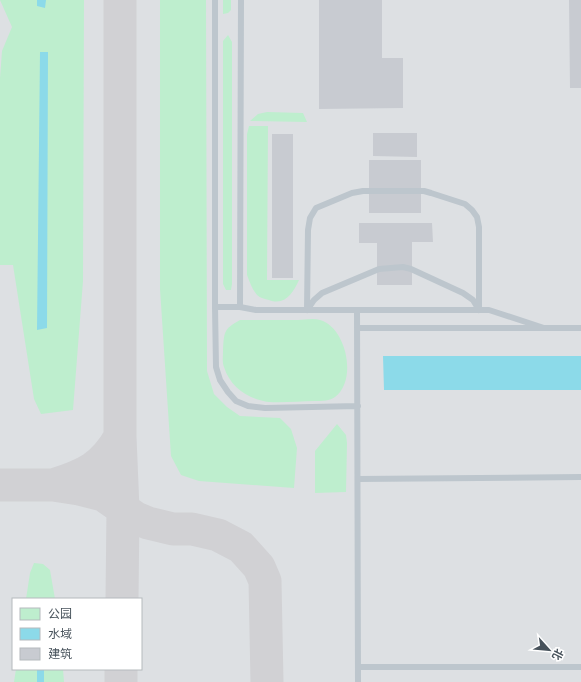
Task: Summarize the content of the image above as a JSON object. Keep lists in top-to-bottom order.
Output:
{
  "legend": ["公园", "水域", "建筑"],
  "north": "bottom right"
}
